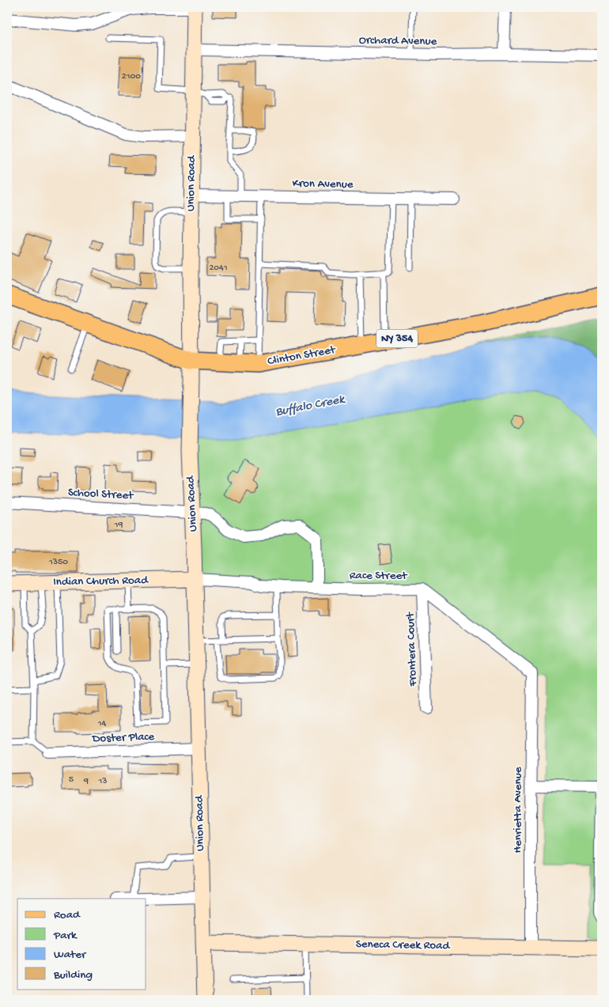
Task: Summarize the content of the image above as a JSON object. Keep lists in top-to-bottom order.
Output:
{
  "streets": {
    "main road": [
      "Union Road",
      "NY 354",
      "Clinton Street",
      "Indian Church Road",
      "Seneca Creek Road"
    ],
    "street": [
      "Orchard Avenue",
      "Kron Avenue",
      "School Street",
      "Race Street",
      "Frontera Court",
      "Doster Place",
      "Henrietta Avenue"
    ]
  },
  "crossings": [
    ["Orchard Avenue", "Union Road"],
    ["Union Road", "Kron Avenue"],
    ["Union Road", "Clinton Street"],
    ["Union Road", "School Street"],
    ["Union Road", "Race Street"],
    ["Union Road", "Indian Church Road"],
    ["Union Road", "Doster Place"],
    ["Union Road", "Seneca Creek Road"],
    ["School Street", "Race Street"],
    ["Race Street", "Indian Church Road"],
    ["Race Street", "Frontera Court"],
    ["Race Street", "Henrietta Avenue"],
    ["Henrietta Avenue", "Seneca Creek Road"]
  ],
  "water": ["Buffalo Creek"],
  "house_numbers": [
    "2100",
    "2041",
    "19",
    "1350",
    "14",
    "5",
    "9",
    "13"
  ],
  "legend": [
    "Road",
    "Park",
    "Water",
    "Building"
  ]
}
